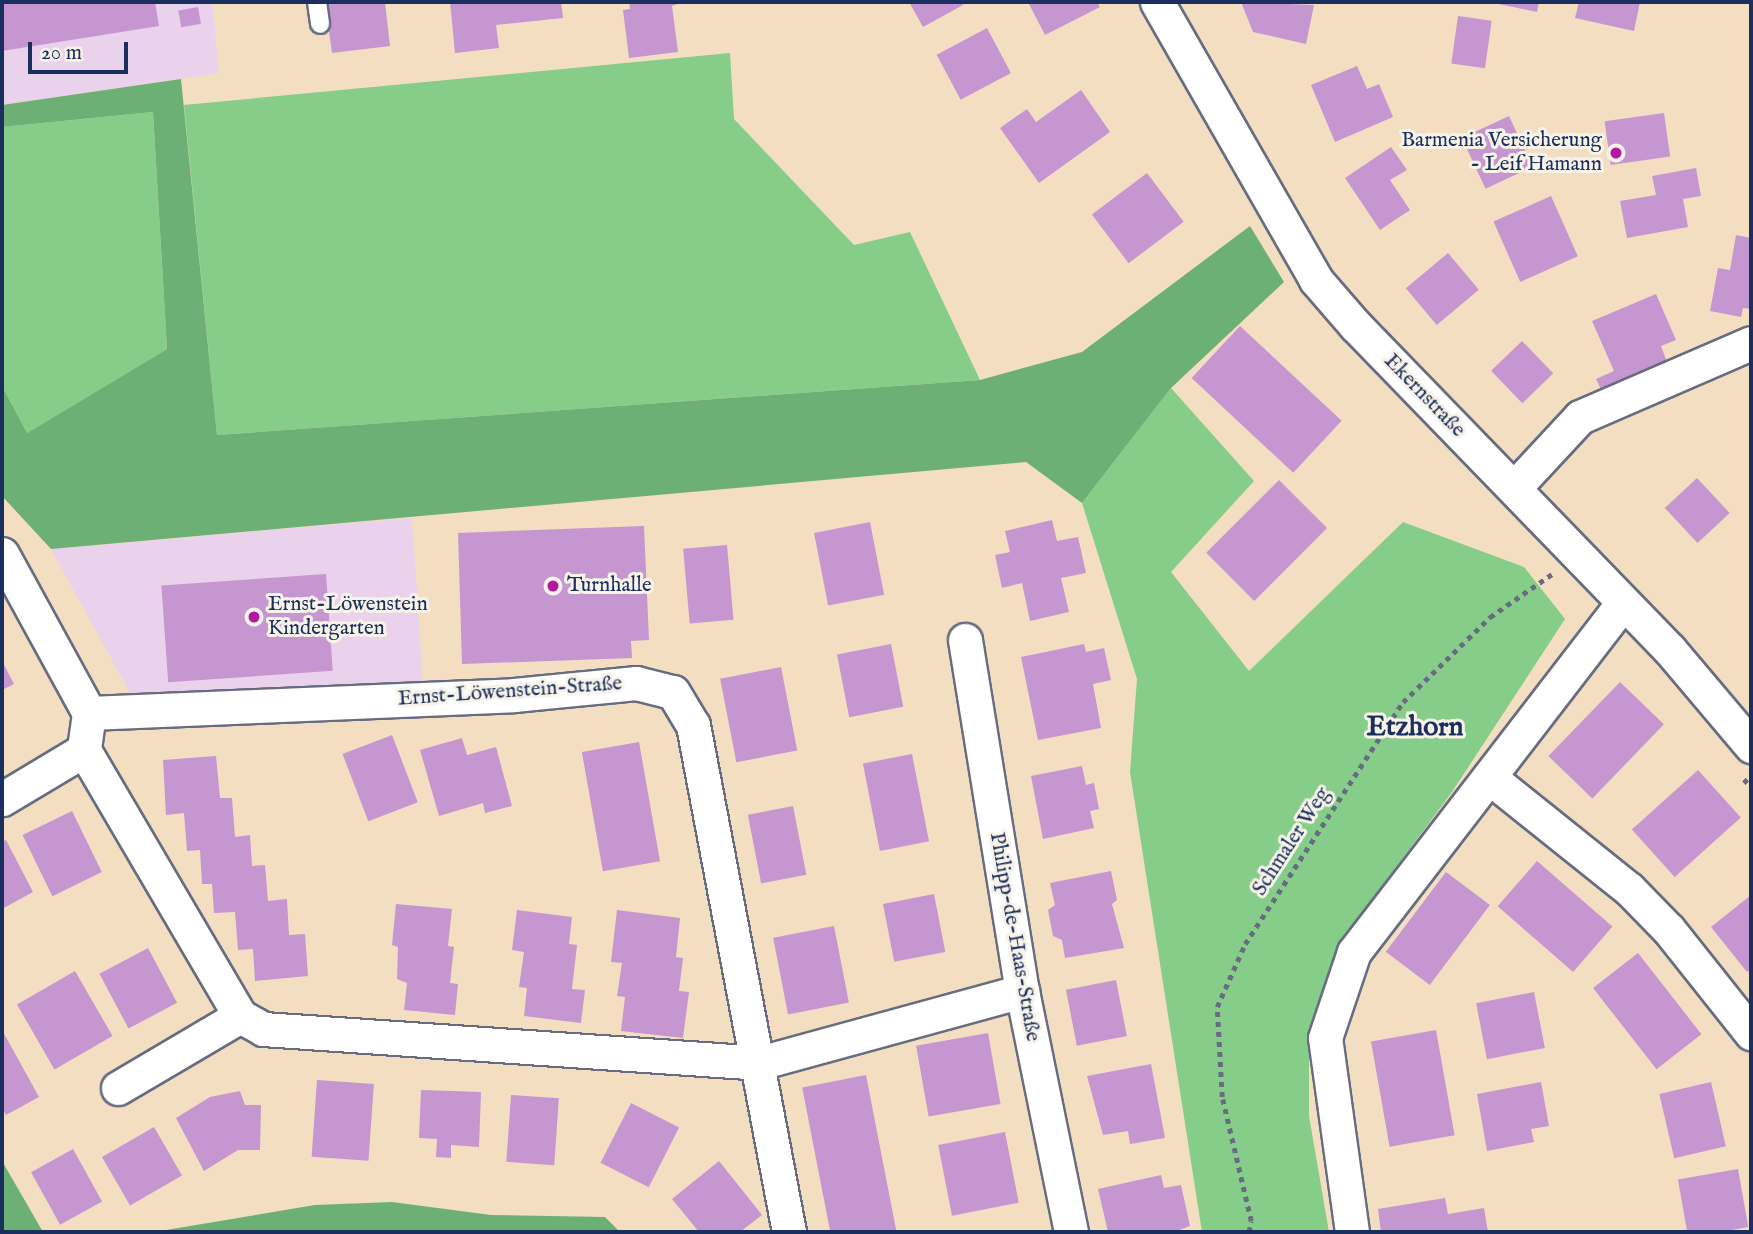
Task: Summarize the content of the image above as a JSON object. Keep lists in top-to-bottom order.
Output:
{
  "streets": {
    "street": ["Ekernstraße", "Ernst-Löwenstein-Straße", "Philipp-de-Haas-Straße"],
    "path": ["Schmaler Weg"]
  },
  "crossings": [
    ["Ekernstraße", "Schmaler Weg"]
  ],
  "districts": ["Etzhorn"],
  "places": ["Barmenia Versicherung - Leif Hamann", "Turnhalle", "Ernst-Löwenstein Kindergarten"],
  "scale_bar": "20 m"
}
